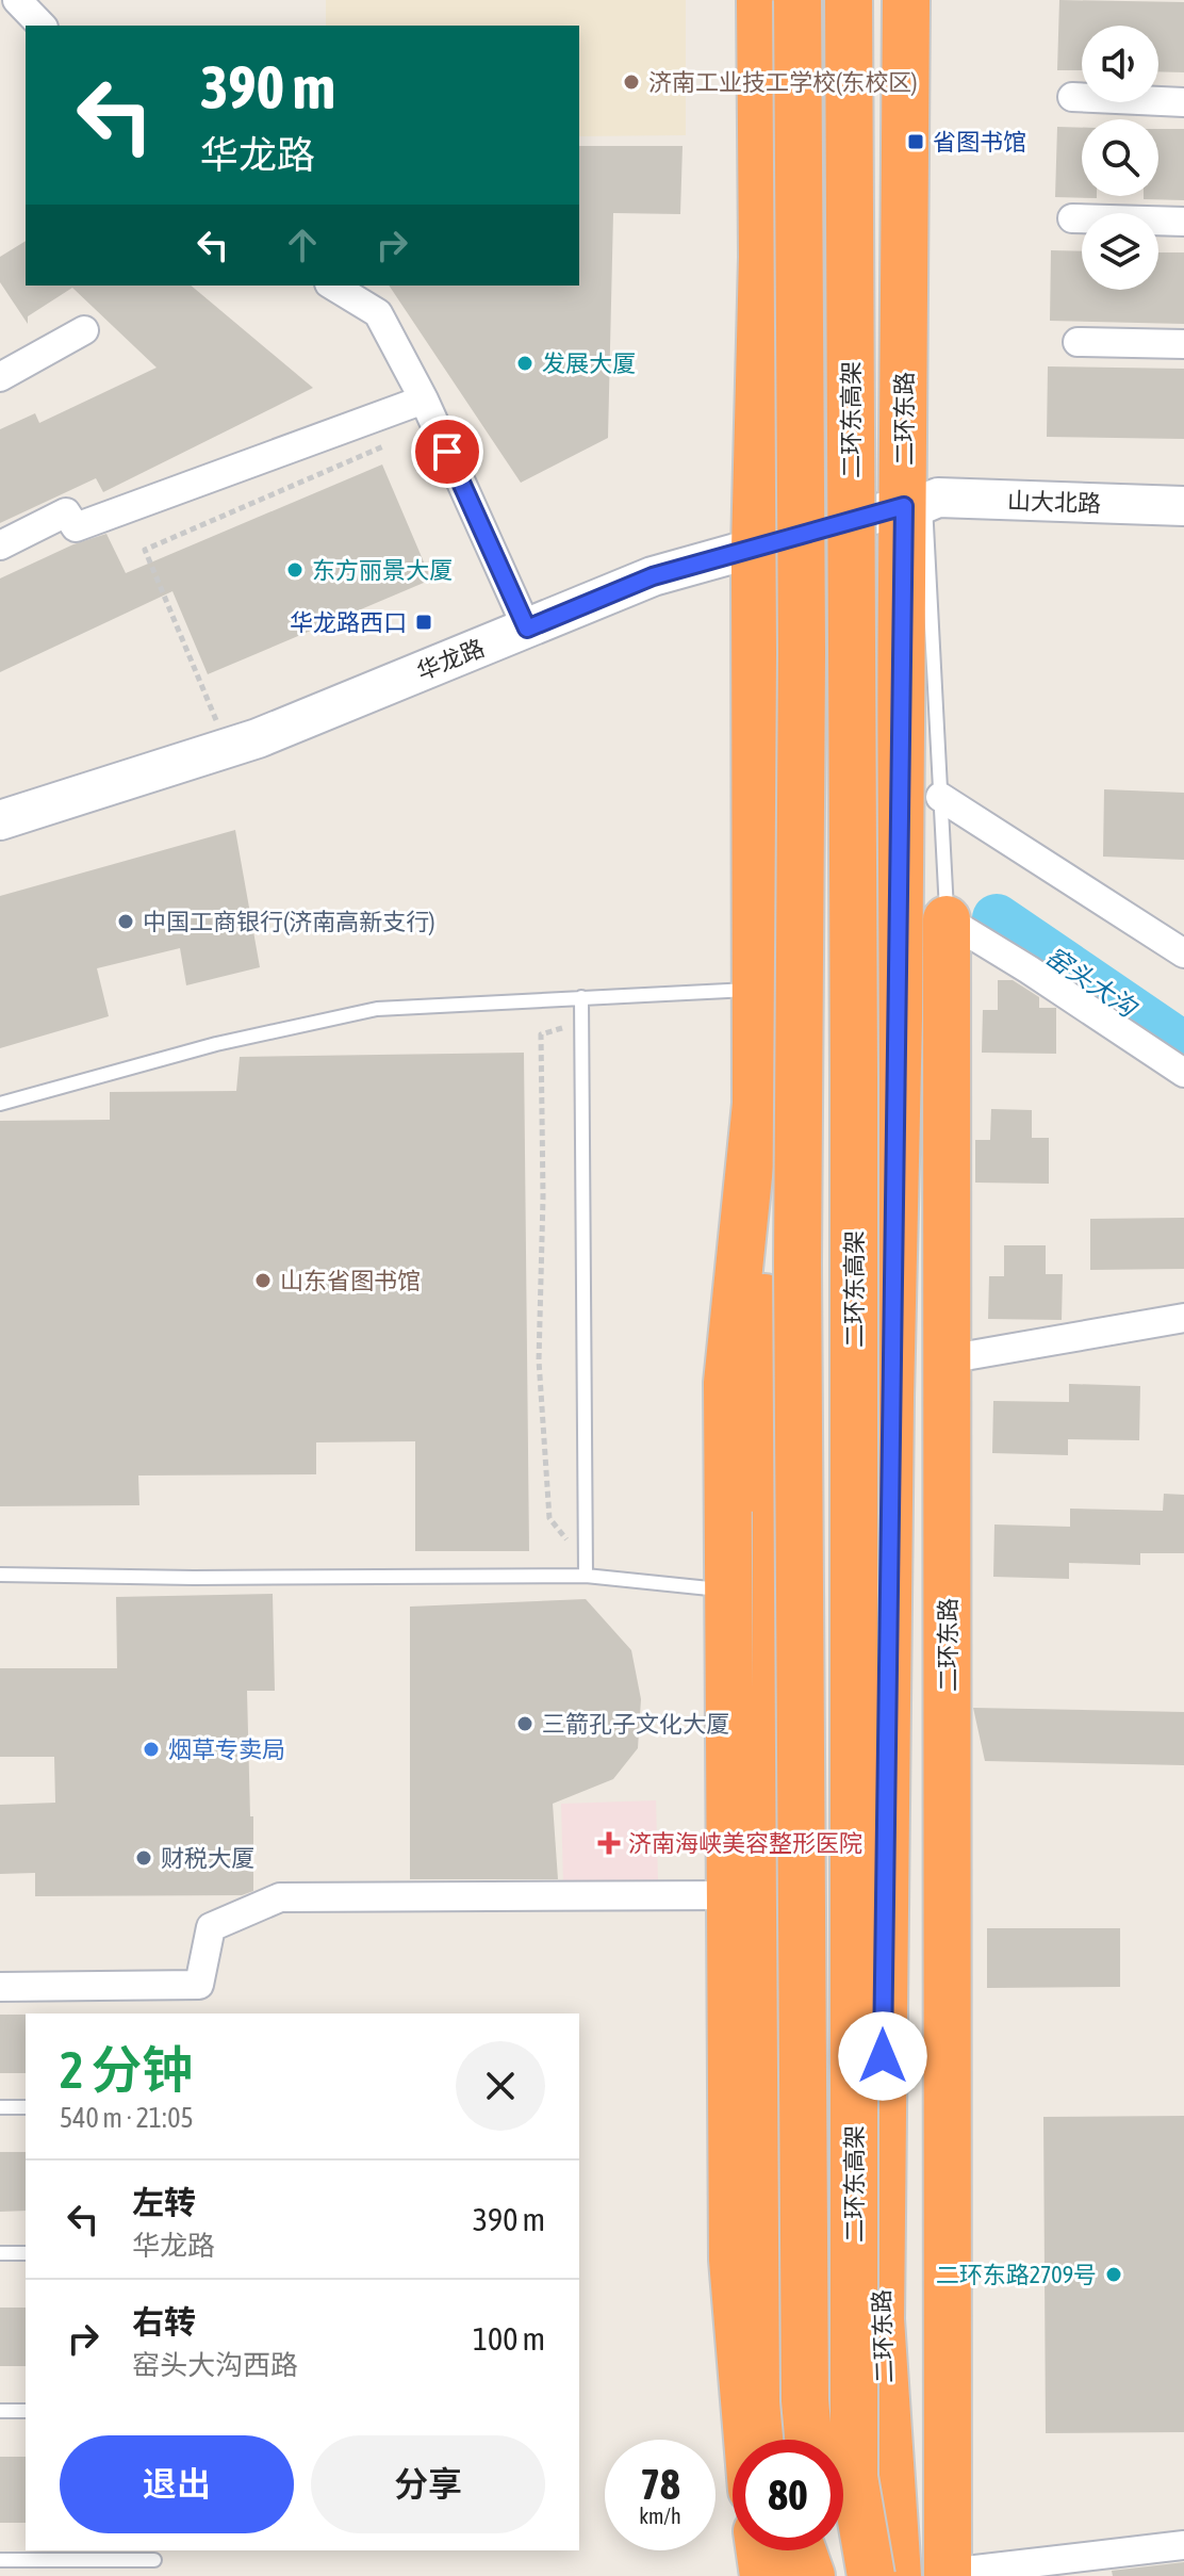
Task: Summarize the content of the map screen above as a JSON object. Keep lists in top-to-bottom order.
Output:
{
  "streets": {
    "highway": ["二环东路", "二环东高架"],
    "main road": ["山大北路", "华龙路"]
  },
  "crossings": [
    ["二环东路", "山大北路"],
    ["二环东路", "华龙路"],
    ["山大北路", "华龙路"]
  ],
  "water": ["窑头大沟"],
  "places": {
    "other": [
      "济南工业技工学校(东校区)",
      "发展大厦",
      "东方丽景大厦",
      "中国工商银行(济南高新支行)",
      "山东省图书馆",
      "三箭孔子文化大厦",
      "烟草专卖局",
      "财税大厦",
      "二环东路2709号"
    ],
    "transit": ["省图书馆", "华龙路西口"],
    "health": ["济南海峡美容整形医院"]
  },
  "page": {
    "turn": ["390 m", "华龙路"],
    "heading": ["2 分钟", "540 m · 21:05"],
    "list": [
      {
        "name": "左转",
        "note": "华龙路",
        "value": "390 m"
      },
      {
        "name": "右转",
        "note": "窑头大沟西路",
        "value": "100 m"
      }
    ],
    "buttons": ["退出", "分享"],
    "speed": "78 km/h",
    "limit": "80"
  }
}
